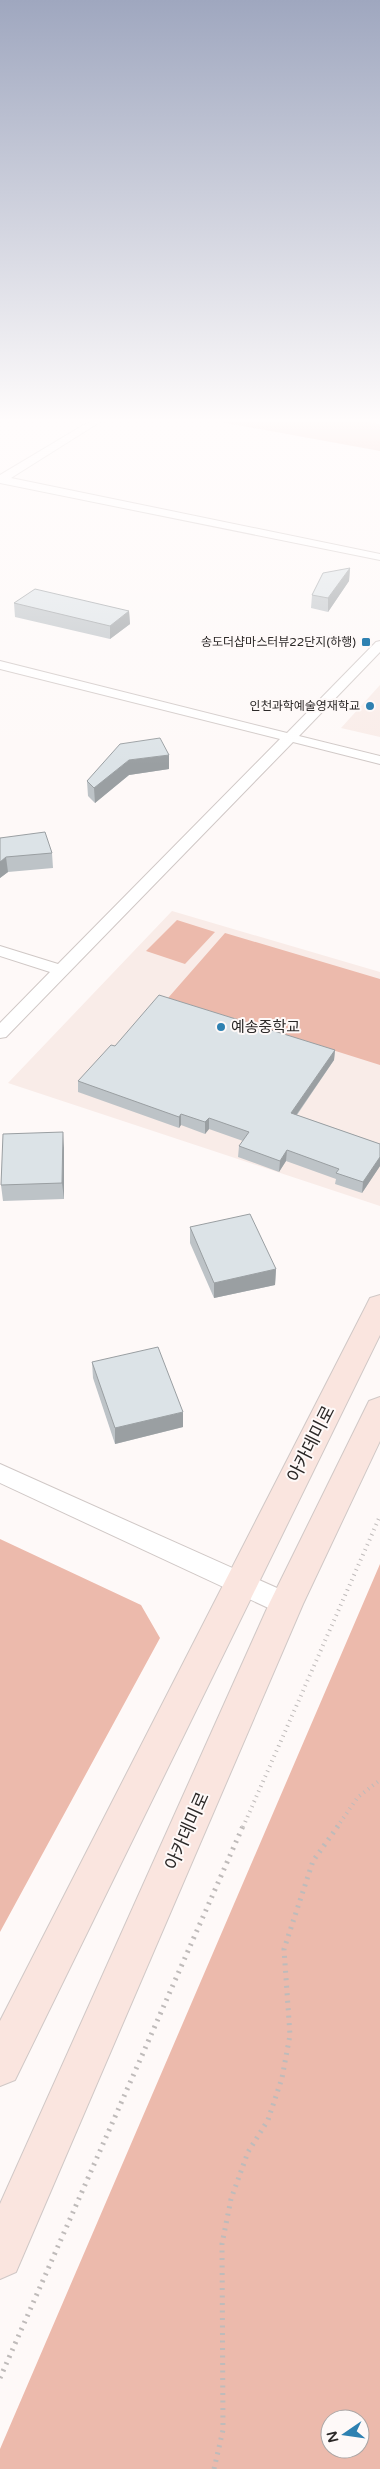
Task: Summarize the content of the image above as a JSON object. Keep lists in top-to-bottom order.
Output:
{
  "streets": {
    "main road": ["아카데미로"]
  },
  "places": {
    "transit": ["송도더샵마스터뷰22단지(하행)"],
    "other": ["인천과학예술영재학교", "예송중학교"]
  },
  "north": "left"
}
